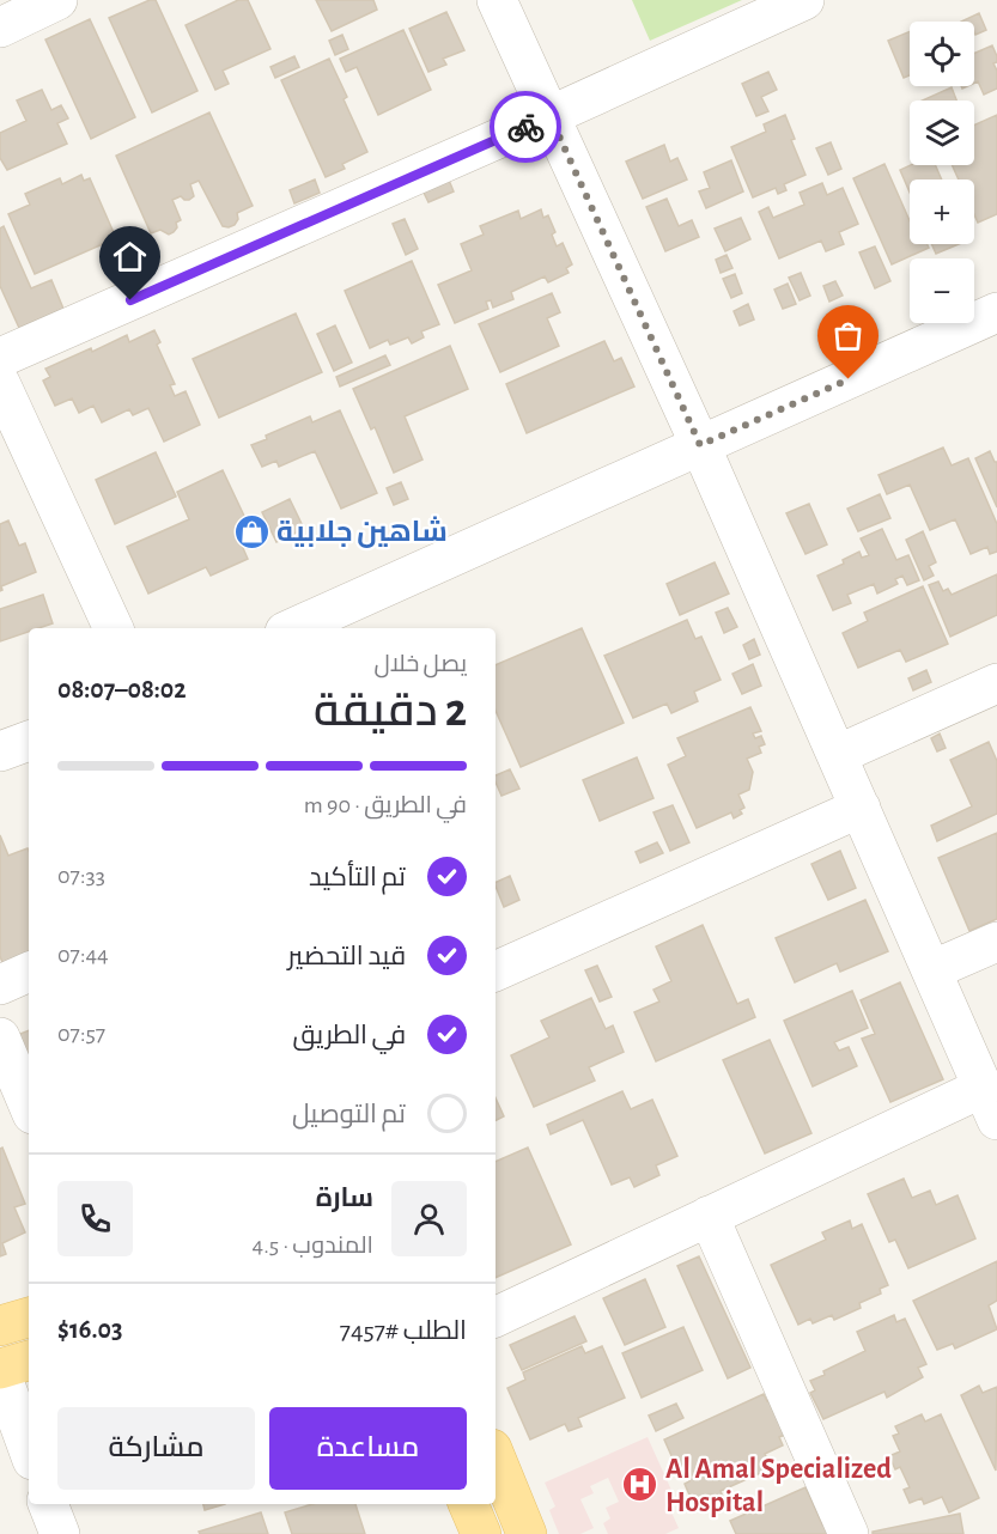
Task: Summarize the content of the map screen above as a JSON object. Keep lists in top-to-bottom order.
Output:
{
  "places": {
    "shop": ["شاهين جلابية"],
    "hospital": ["Al Amal Specialized Hospital"]
  },
  "page": {
    "map_buttons": ["+", "−"],
    "heading": ["2 دقيقة", "يصل خلال", "08:02–08:07"],
    "panel": [
      "سارة",
      "المندوب · 4.5",
      "الطلب #7457",
      "$16.03"
    ],
    "bar": "في الطريق · 90 m",
    "list": [
      ["تم التأكيد", "07:33"],
      ["قيد التحضير", "07:44"],
      ["في الطريق", "07:57"],
      "تم التوصيل"
    ],
    "buttons": ["مساعدة", "مشاركة"]
  }
}
